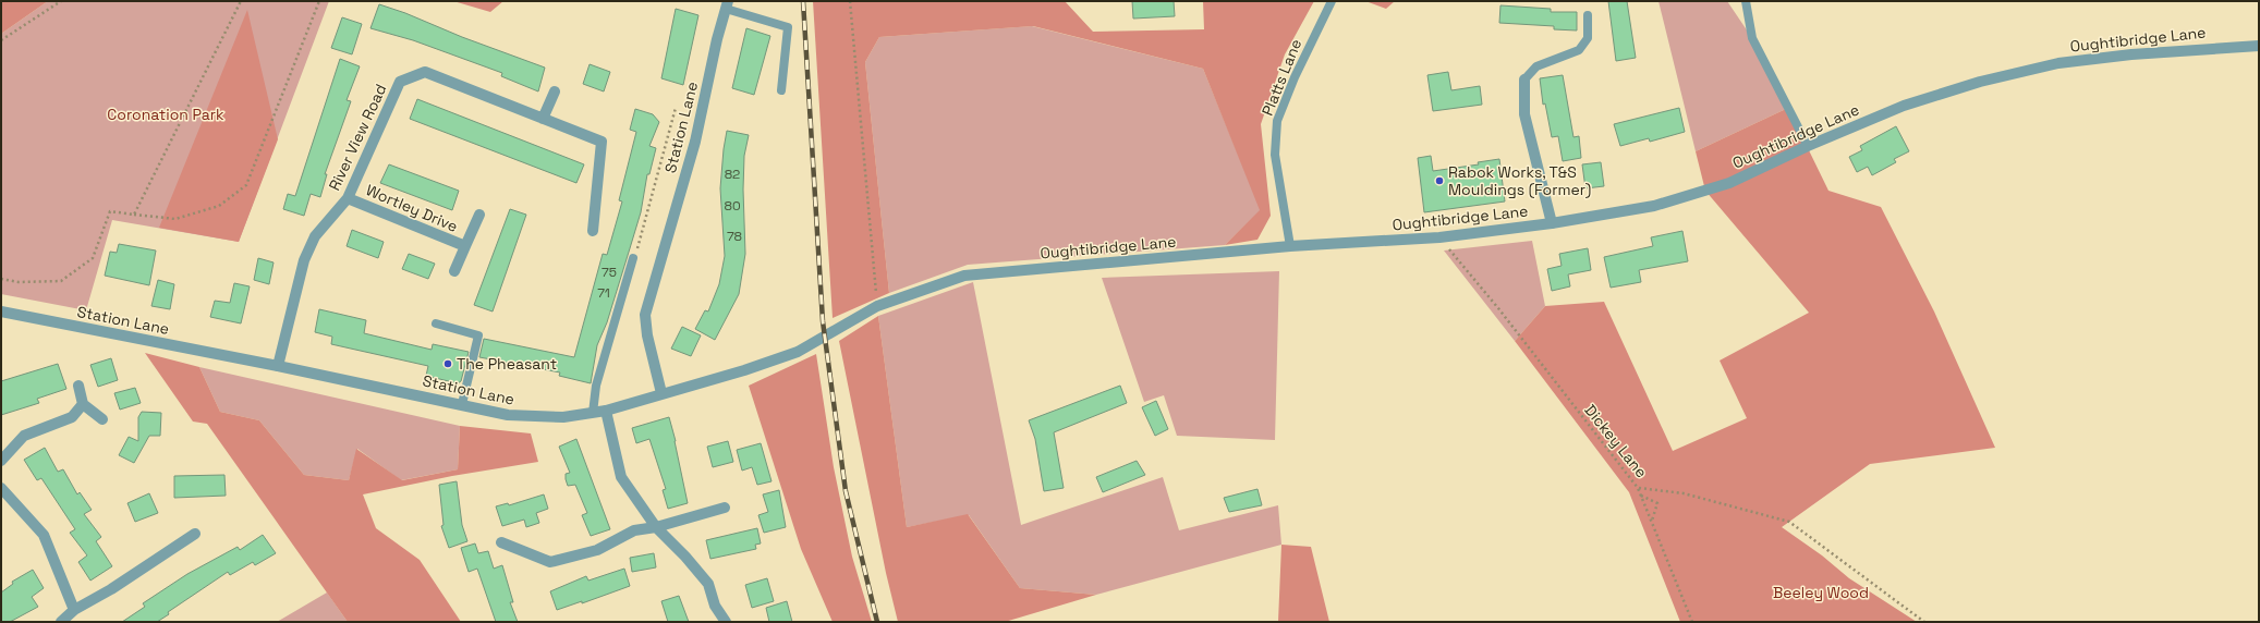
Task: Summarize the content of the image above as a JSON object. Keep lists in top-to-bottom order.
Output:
{
  "streets": {
    "street": [
      "Oughtibridge Lane",
      "Station Lane",
      "River View Road",
      "Wortley Drive"
    ],
    "lane": ["Platts Lane"],
    "path": ["Dickey Lane"]
  },
  "crossings": [
    ["Oughtibridge Lane", "Platts Lane"],
    ["Oughtibridge Lane", "Station Lane"],
    ["Oughtibridge Lane", "Dickey Lane"],
    ["Station Lane", "River View Road"],
    ["River View Road", "Wortley Drive"]
  ],
  "parks": ["Coronation Park", "Beeley Wood"],
  "places": ["Rabok Works, T&S Mouldings (Former)", "The Pheasant"],
  "house_numbers": [
    "82",
    "80",
    "78",
    "75",
    "71"
  ]
}
